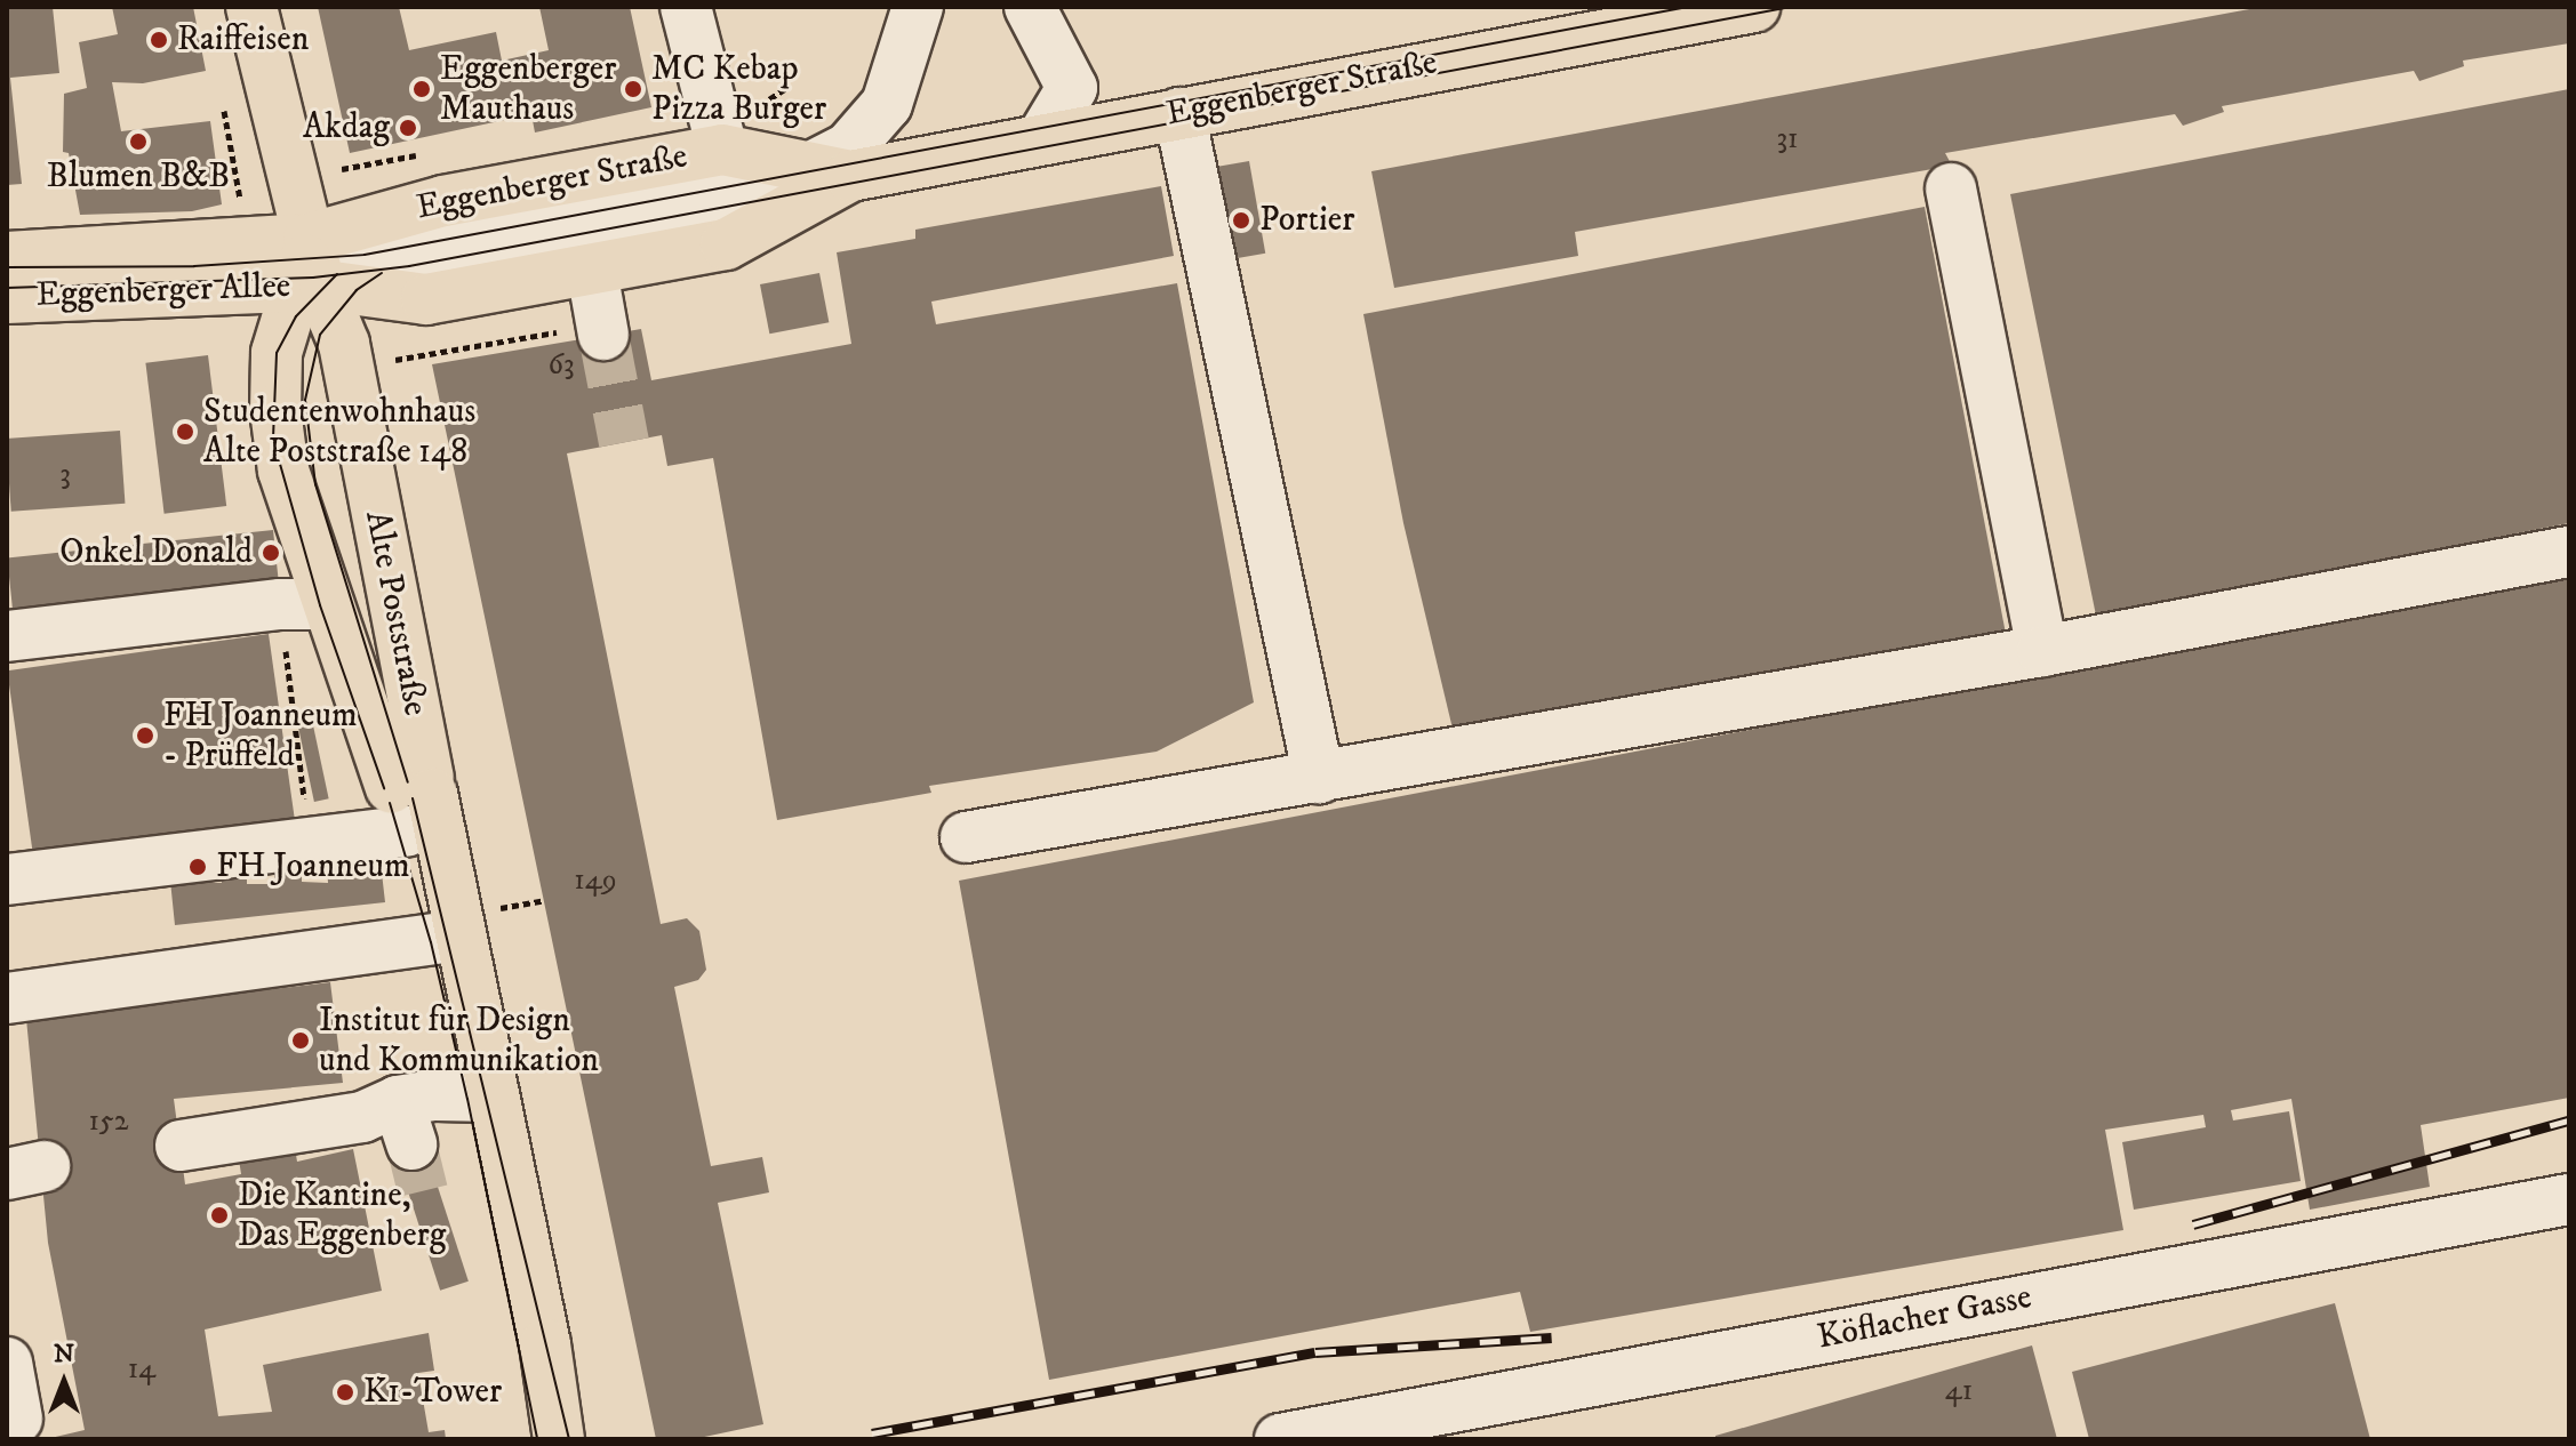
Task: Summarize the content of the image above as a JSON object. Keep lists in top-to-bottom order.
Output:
{
  "streets": {
    "main road": ["Eggenberger Straße", "Eggenberger Allee", "Alte Poststraße"],
    "street": ["Köflacher Gasse"]
  },
  "crossings": [
    ["Eggenberger Straße", "Eggenberger Allee"],
    ["Eggenberger Straße", "Alte Poststraße"],
    ["Eggenberger Allee", "Alte Poststraße"]
  ],
  "places": [
    "Raiffeisen",
    "Eggenberger Mauthaus",
    "MC Kebap Pizza Burger",
    "Akdag",
    "Blumen B&B",
    "Portier",
    "Studentenwohnhaus Alte Poststraße 148",
    "Onkel Donald",
    "FH Joanneum - Prüffeld",
    "FH Joanneum",
    "Institut für Design und Kommunikation",
    "Die Kantine, Das Eggenberg",
    "K1-Tower"
  ],
  "house_numbers": [
    "31",
    "63",
    "3",
    "149",
    "152",
    "14",
    "41"
  ],
  "north": "top"
}
